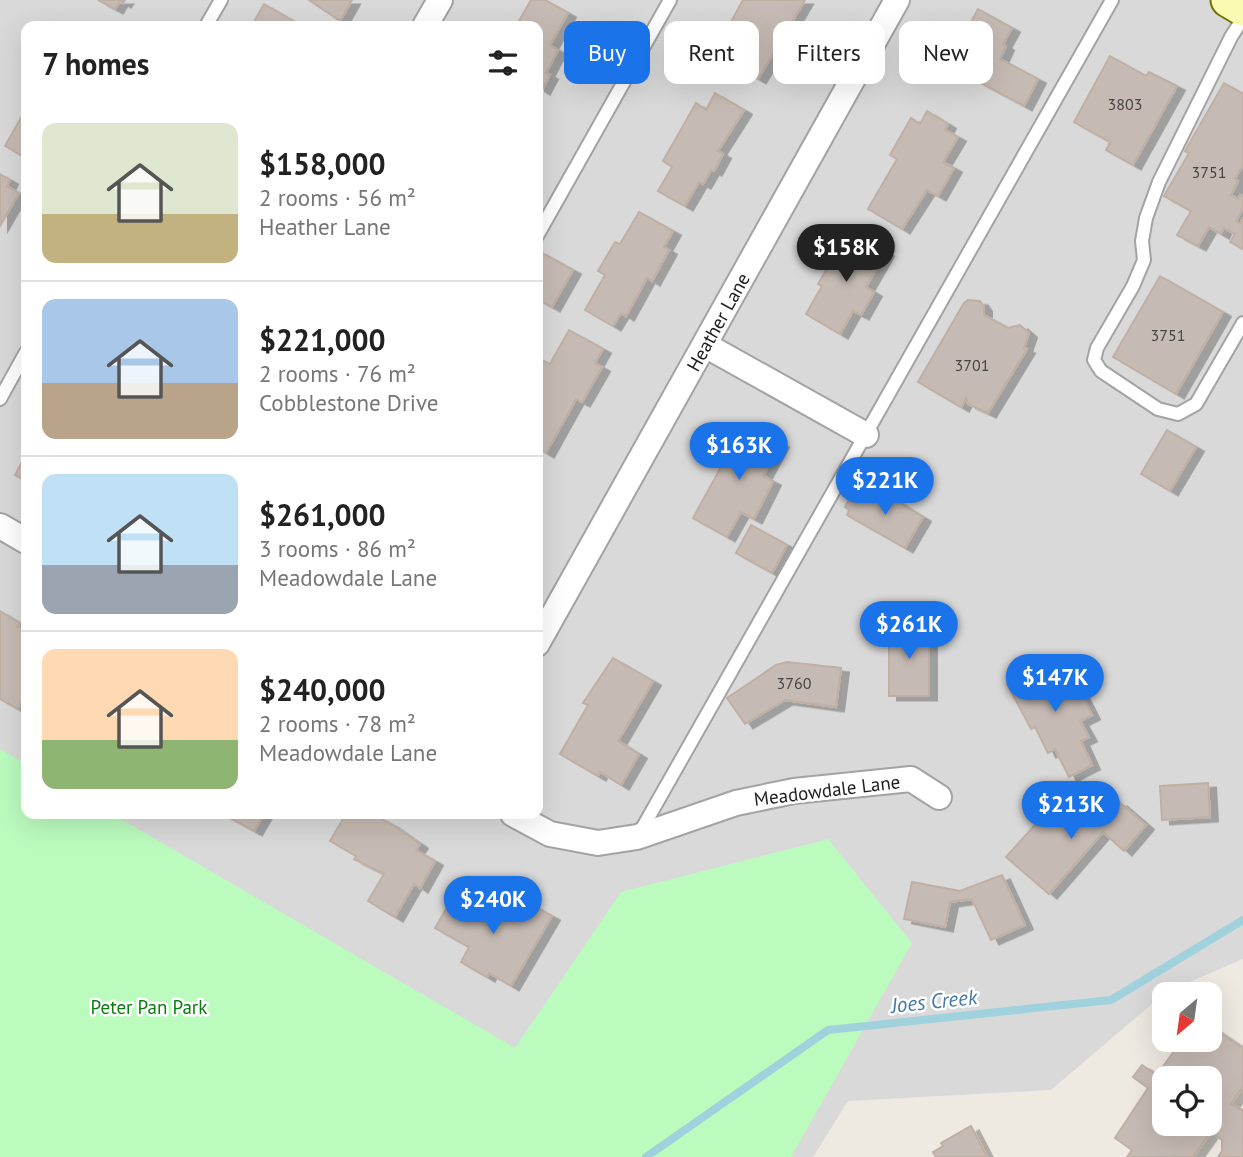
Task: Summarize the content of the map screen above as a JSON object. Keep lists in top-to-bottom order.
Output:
{
  "streets": {
    "street": ["Heather Lane", "Meadowdale Lane"]
  },
  "water": ["Joes Creek"],
  "parks": ["Peter Pan Park"],
  "house_numbers": [
    "3803",
    "3751",
    "3751",
    "3701",
    "3760"
  ],
  "north": "bottom left",
  "page": {
    "chip": [
      "Buy",
      "Rent",
      "Filters",
      "New"
    ],
    "heading": "7 homes",
    "list": [
      {
        "name": "$158,000",
        "note": "2 rooms · 56 m² · Heather Lane"
      },
      {
        "name": "$221,000",
        "note": "2 rooms · 76 m² · Cobblestone Drive"
      },
      {
        "name": "$261,000",
        "note": "3 rooms · 86 m² · Meadowdale Lane"
      },
      {
        "name": "$240,000",
        "note": "2 rooms · 78 m² · Meadowdale Lane"
      }
    ],
    "price": [
      "$158K",
      "$163K",
      "$221K",
      "$261K",
      "$147K",
      "$213K",
      "$240K"
    ]
  }
}
